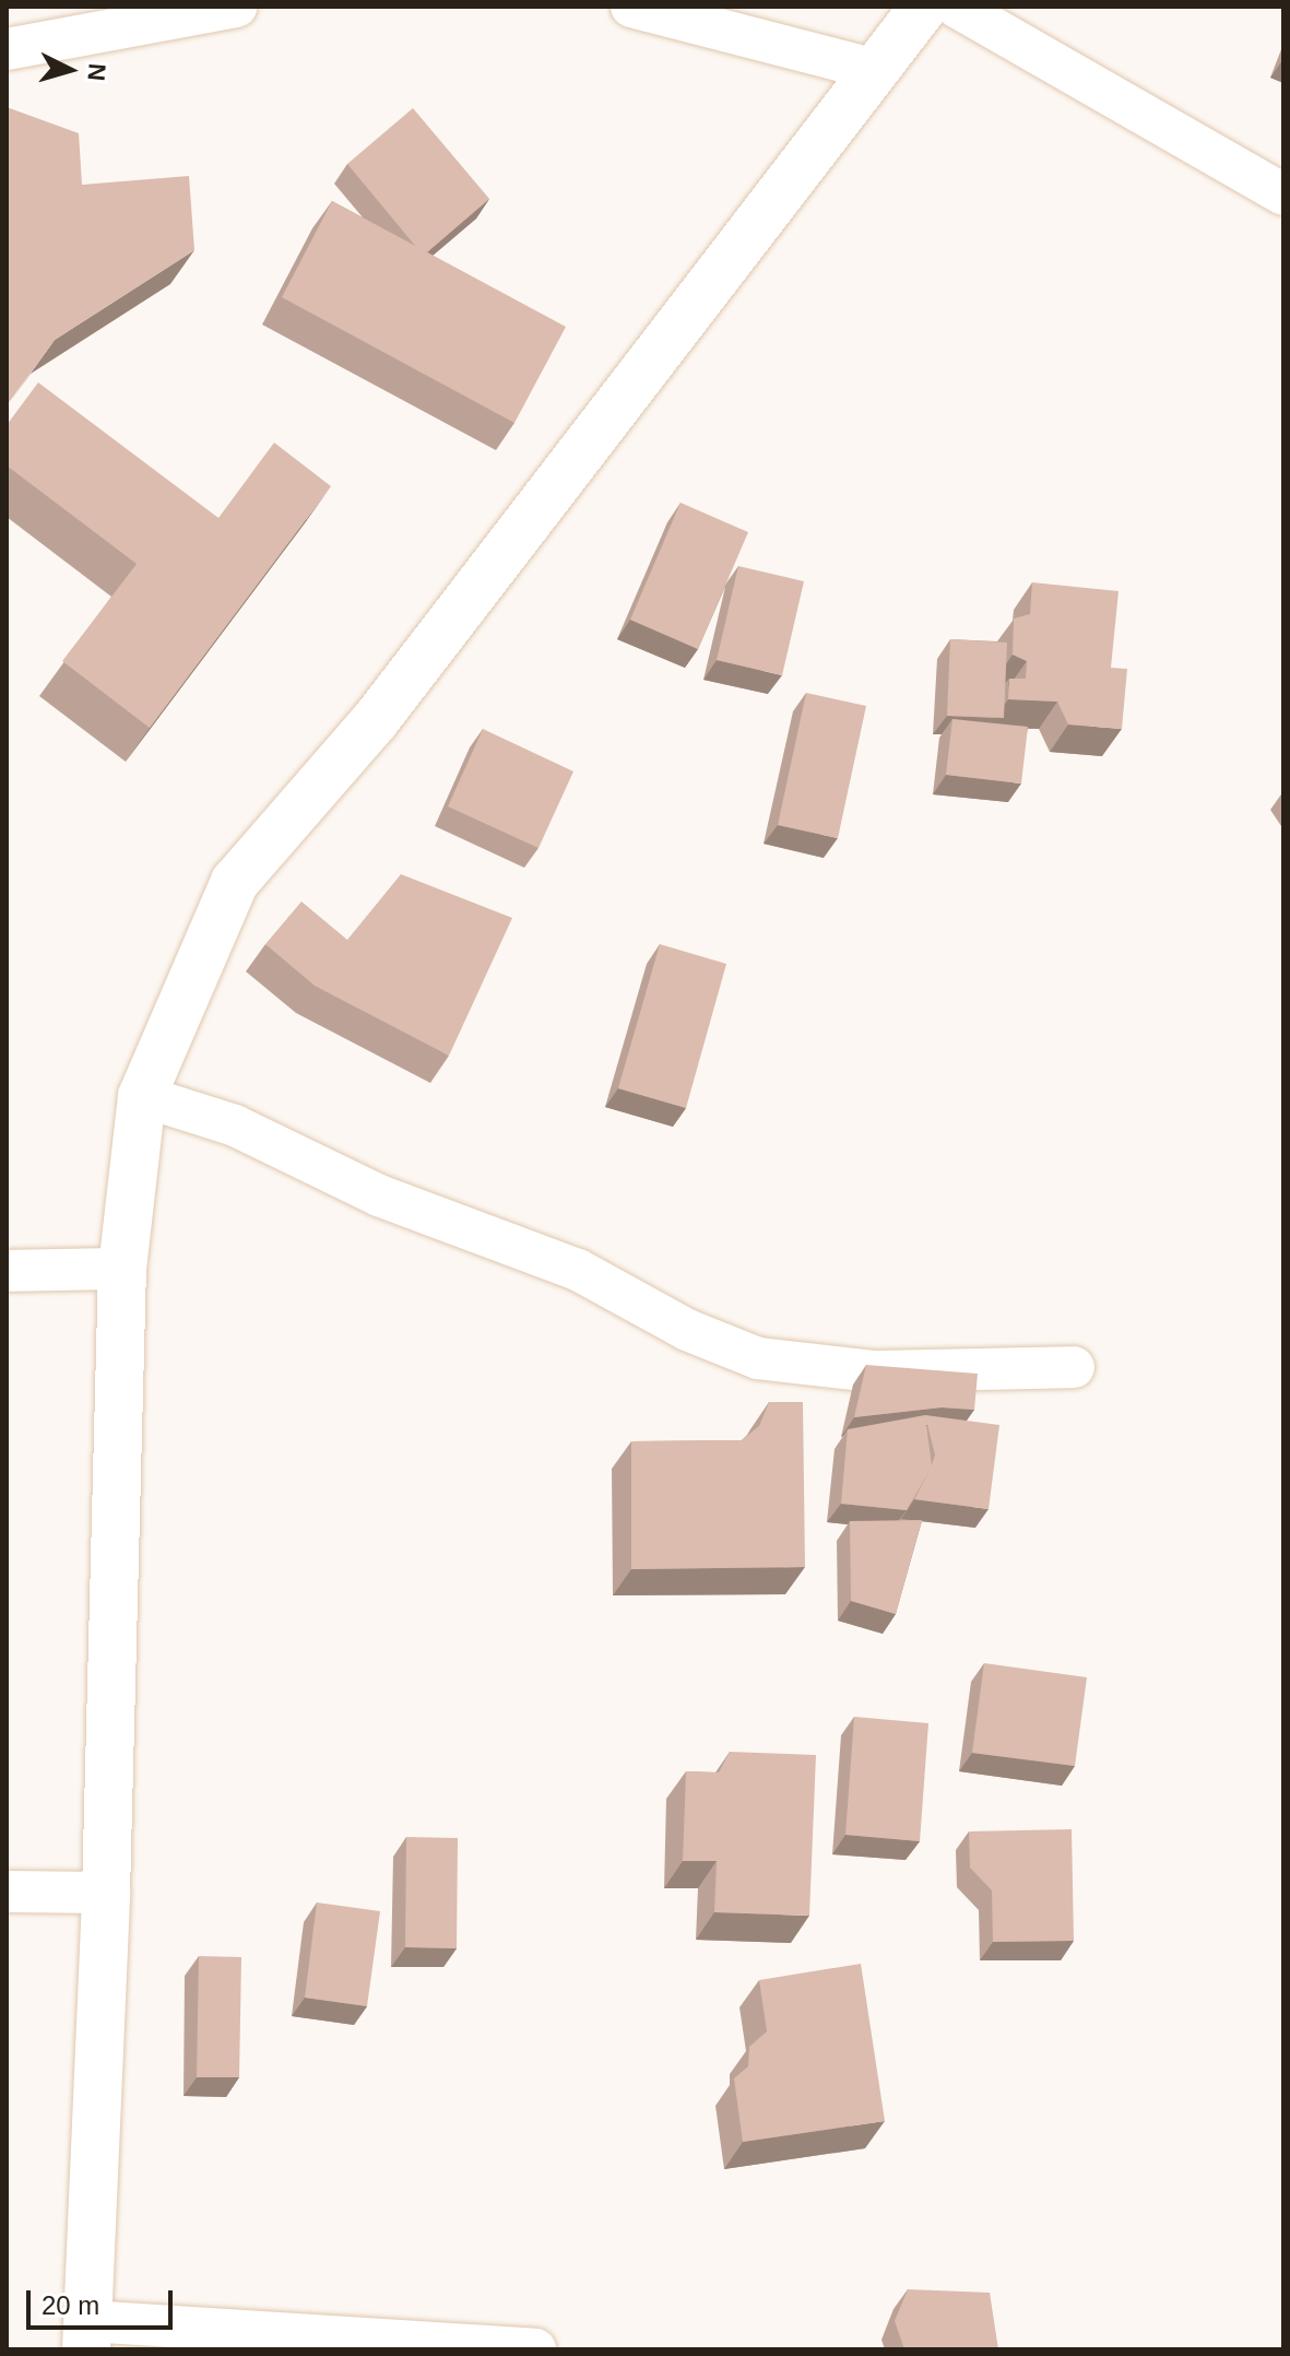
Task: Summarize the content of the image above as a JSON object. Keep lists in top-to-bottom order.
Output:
{
  "scale_bar": "20 m",
  "north": "right"
}
